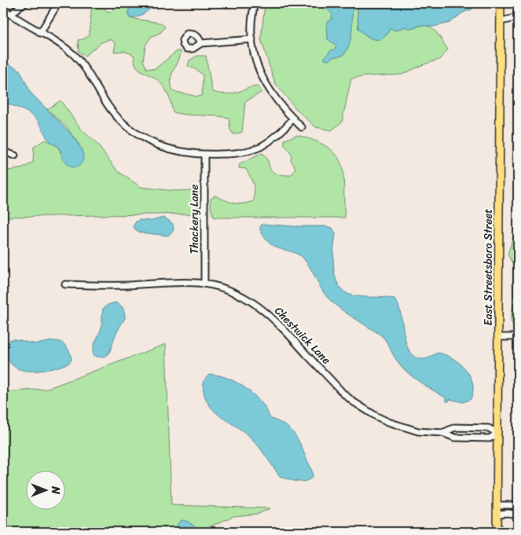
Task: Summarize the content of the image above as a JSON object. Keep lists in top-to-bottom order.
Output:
{
  "streets": {
    "main road": ["East Streetsboro Street"],
    "street": ["Thackery Lane", "Chestwick Lane"]
  },
  "crossings": [
    ["Thackery Lane", "Chestwick Lane"],
    ["East Streetsboro Street", "Chestwick Lane"]
  ],
  "north": "right"
}
